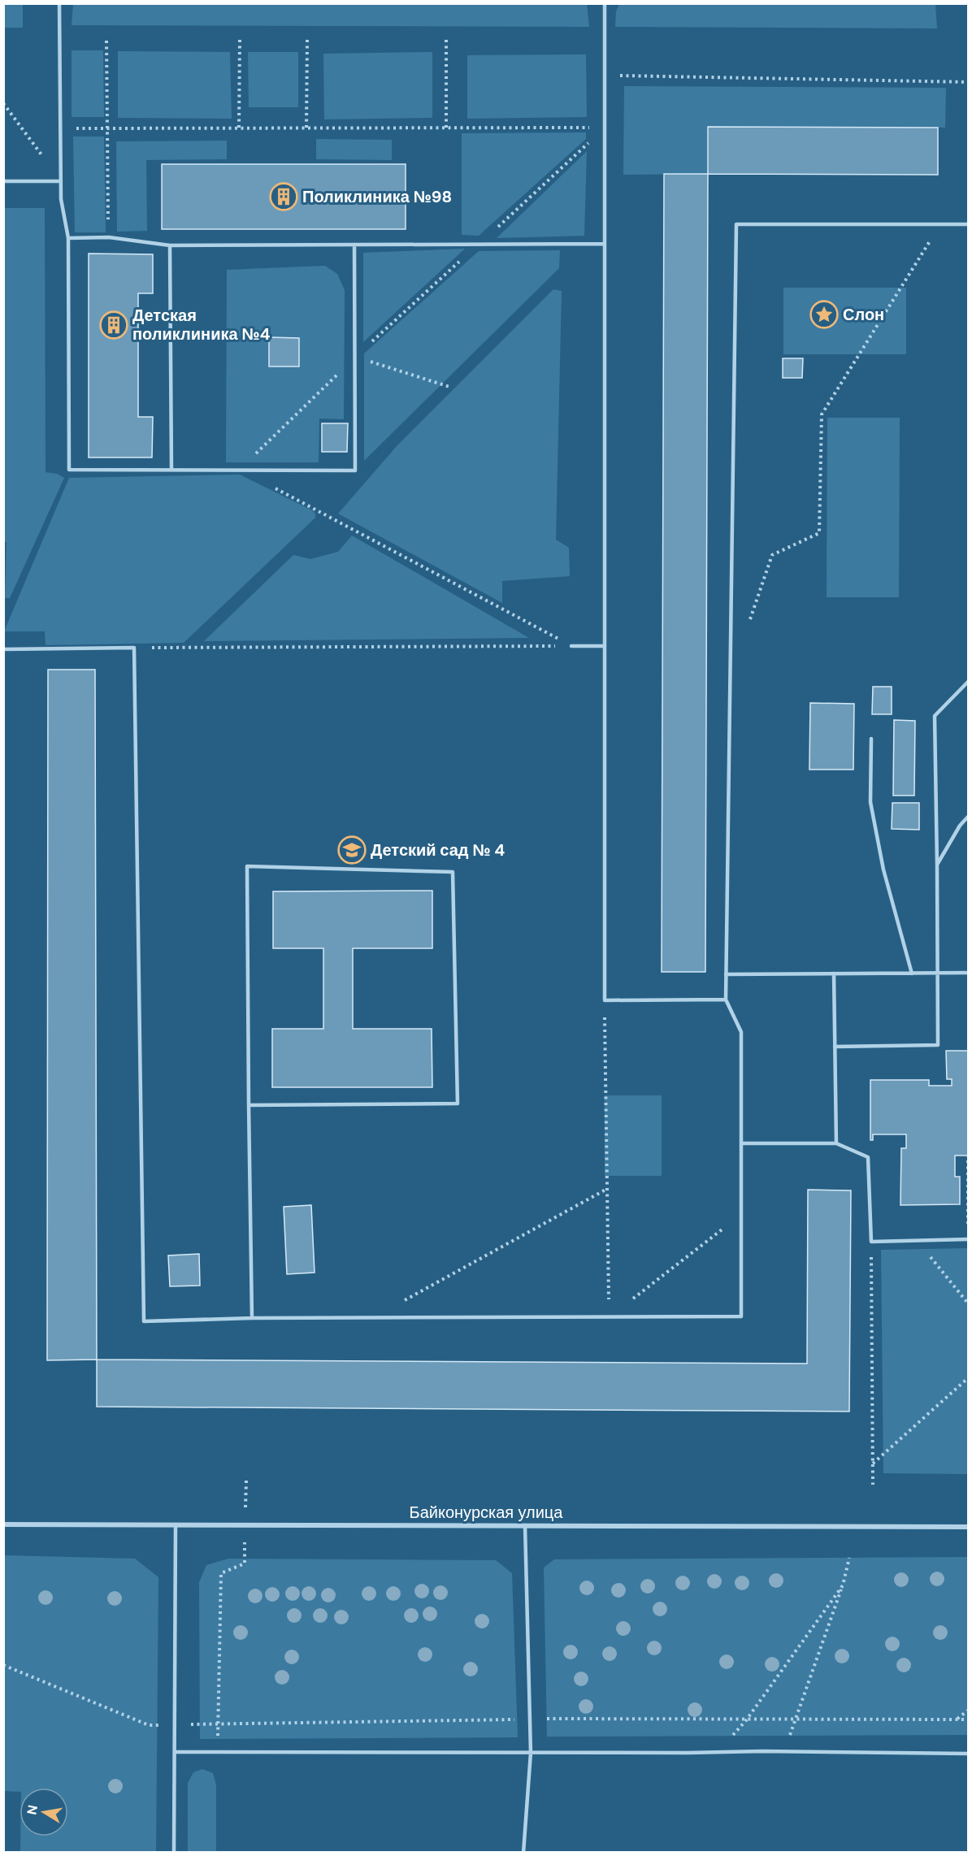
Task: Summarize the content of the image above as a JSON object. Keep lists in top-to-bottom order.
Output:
{
  "streets": {
    "street": ["Байконурская улица"]
  },
  "places": {
    "building": ["Поликлиника №98", "Детская поликлиника №4"],
    "place": ["Слон"],
    "school or university": ["Детский сад № 4"]
  },
  "north": "left"
}
